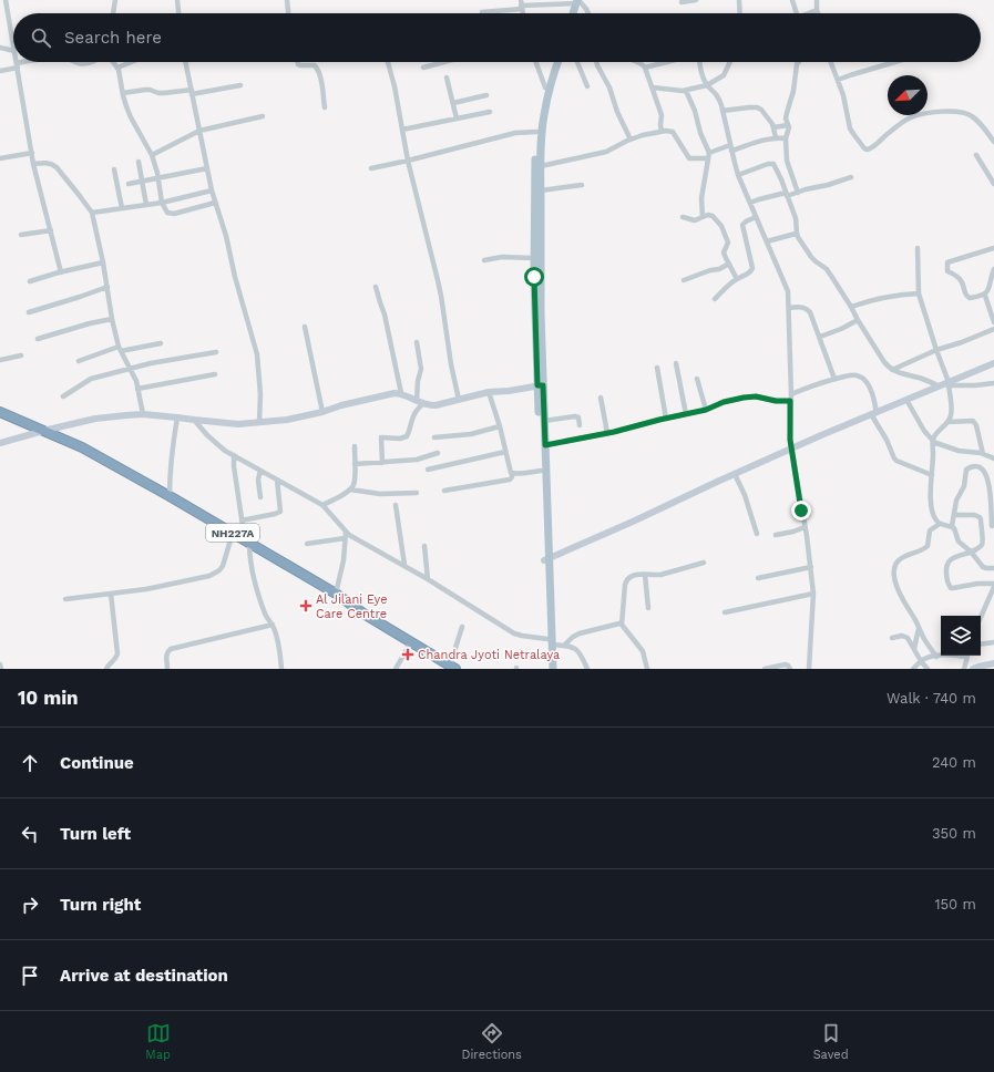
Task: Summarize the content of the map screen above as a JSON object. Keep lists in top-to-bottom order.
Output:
{
  "streets": {
    "highway": ["NH227A"]
  },
  "places": {
    "health": ["Al Jilani Eye Care Centre", "Chandra Jyoti Netralaya"]
  },
  "north": "bottom left",
  "page": {
    "search": "Search here",
    "heading": ["10 min", "Walk · 740 m"],
    "list": [
      ["Continue", "240 m"],
      ["Turn left", "350 m"],
      ["Turn right", "150 m"],
      "Arrive at destination"
    ],
    "nav": ["Map", "Directions", "Saved"]
  }
}
